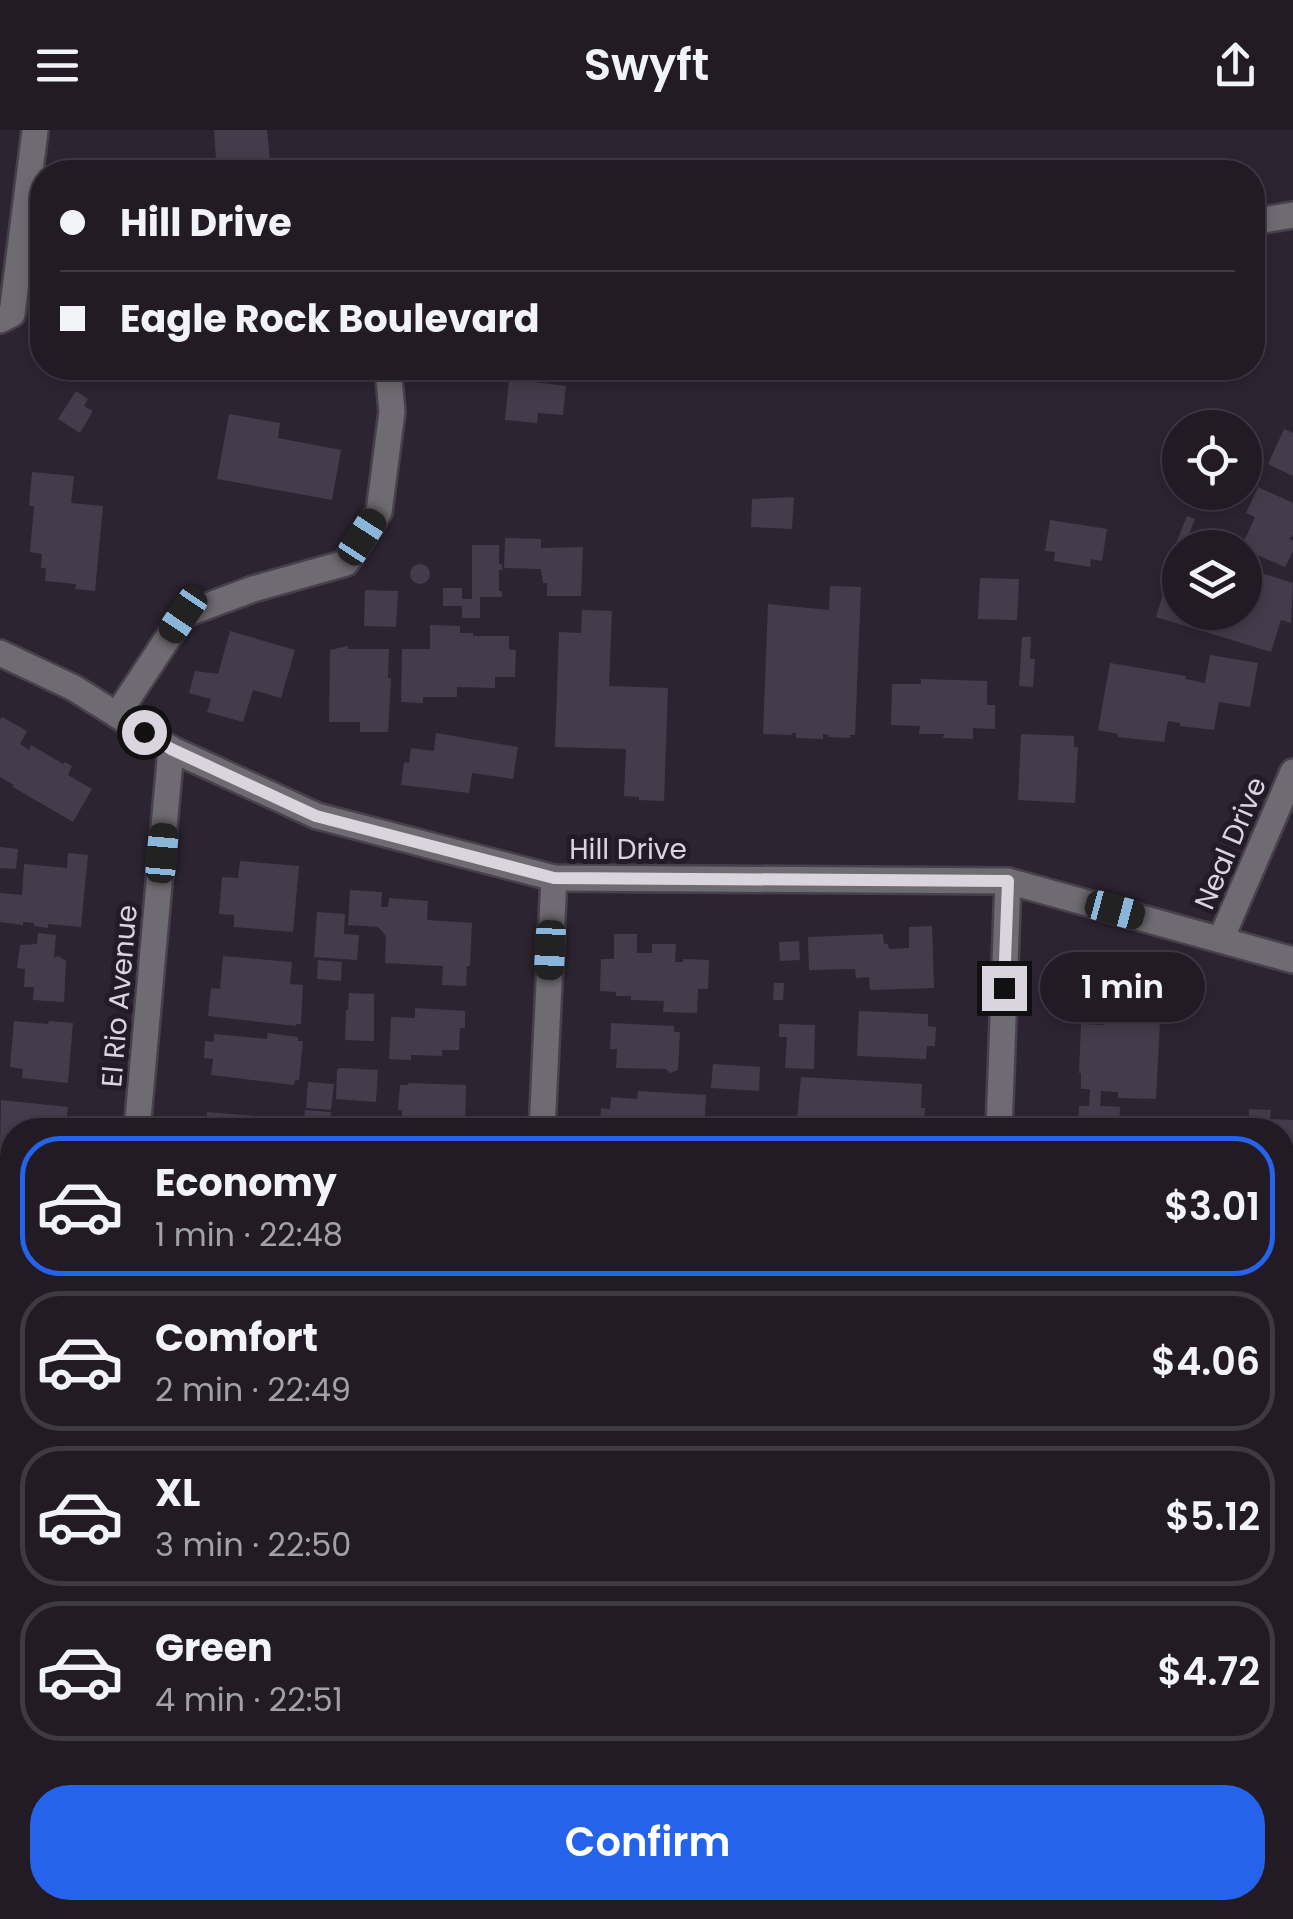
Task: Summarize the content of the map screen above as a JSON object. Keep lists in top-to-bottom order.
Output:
{
  "streets": {
    "street": ["Neal Drive", "Hill Drive", "El Rio Avenue"]
  },
  "crossings": [
    ["Neal Drive", "Hill Drive"],
    ["Hill Drive", "El Rio Avenue"]
  ],
  "page": {
    "header": "Swyft",
    "banner": ["Hill Drive", "Eagle Rock Boulevard"],
    "bubble": "1 min",
    "list": [
      {
        "name": "Economy",
        "note": "1 min · 22:48",
        "value": "$3.01"
      },
      {
        "name": "Comfort",
        "note": "2 min · 22:49",
        "value": "$4.06"
      },
      {
        "name": "XL",
        "note": "3 min · 22:50",
        "value": "$5.12"
      },
      {
        "name": "Green",
        "note": "4 min · 22:51",
        "value": "$4.72"
      }
    ],
    "buttons": "Confirm"
  }
}
